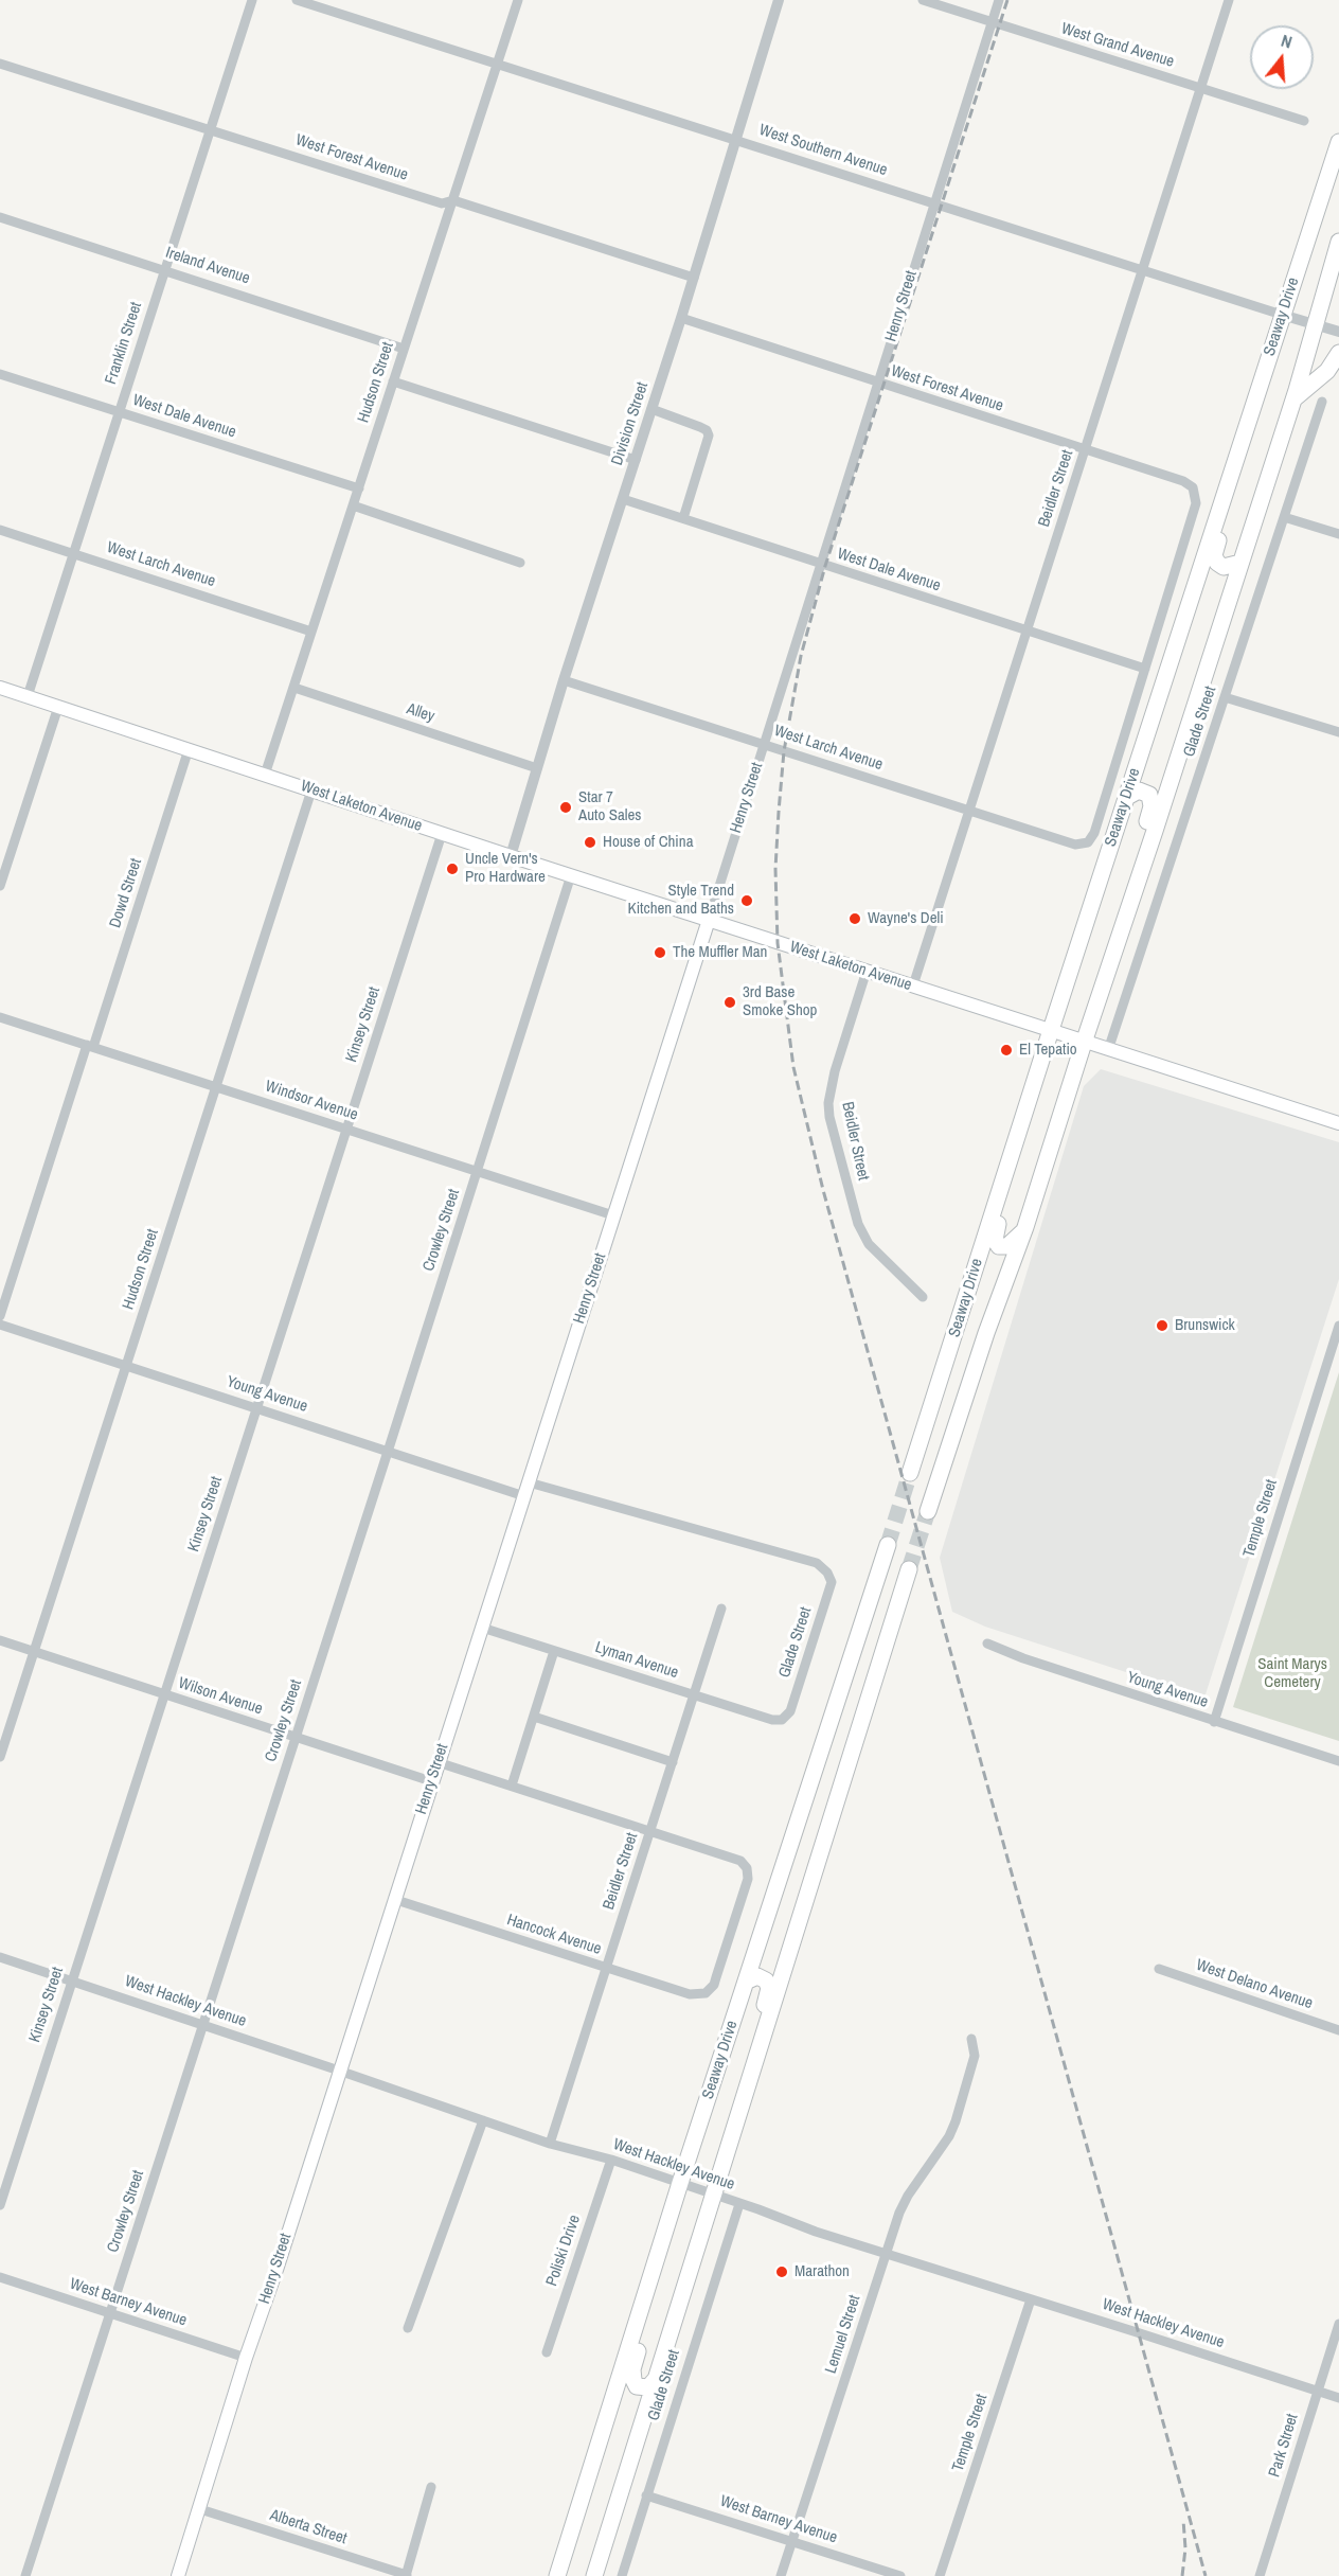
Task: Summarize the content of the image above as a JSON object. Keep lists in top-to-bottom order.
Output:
{
  "streets": {
    "highway": ["Seaway Drive"],
    "main road": ["Henry Street", "West Laketon Avenue"],
    "street": [
      "West Grand Avenue",
      "West Southern Avenue",
      "West Forest Avenue",
      "Ireland Avenue",
      "Franklin Street",
      "Hudson Street",
      "West Dale Avenue",
      "Division Street",
      "Beidler Street",
      "West Larch Avenue",
      "Alley",
      "Glade Street",
      "Dowd Street",
      "Kinsey Street",
      "Windsor Avenue",
      "Crowley Street",
      "Young Avenue",
      "Temple Street",
      "Lyman Avenue",
      "Wilson Avenue",
      "Hancock Avenue",
      "West Delano Avenue",
      "West Hackley Avenue",
      "Poliski Drive",
      "West Barney Avenue",
      "Lemuel Street",
      "Park Street",
      "Alberta Street"
    ]
  },
  "crossings": [
    ["West Grand Avenue", "Henry Street"],
    ["West Grand Avenue", "Beidler Street"],
    ["West Southern Avenue", "Henry Street"],
    ["West Southern Avenue", "Seaway Drive"],
    ["West Southern Avenue", "Hudson Street"],
    ["West Southern Avenue", "Division Street"],
    ["West Southern Avenue", "Beidler Street"],
    ["West Forest Avenue", "Henry Street"],
    ["West Forest Avenue", "Franklin Street"],
    ["West Forest Avenue", "Hudson Street"],
    ["West Forest Avenue", "West Dale Avenue"],
    ["West Forest Avenue", "Division Street"],
    ["West Forest Avenue", "Beidler Street"],
    ["West Forest Avenue", "West Larch Avenue"],
    ["Ireland Avenue", "Franklin Street"],
    ["Ireland Avenue", "Hudson Street"],
    ["Henry Street", "West Dale Avenue"],
    ["Henry Street", "West Larch Avenue"],
    ["Henry Street", "Glade Street"],
    ["Henry Street", "West Laketon Avenue"],
    ["Henry Street", "Windsor Avenue"],
    ["Henry Street", "Young Avenue"],
    ["Henry Street", "Lyman Avenue"],
    ["Henry Street", "Wilson Avenue"],
    ["Henry Street", "Hancock Avenue"],
    ["Henry Street", "West Hackley Avenue"],
    ["Henry Street", "West Barney Avenue"],
    ["Henry Street", "Alberta Street"],
    ["Seaway Drive", "West Laketon Avenue"],
    ["Seaway Drive", "West Hackley Avenue"],
    ["Franklin Street", "West Dale Avenue"],
    ["Franklin Street", "West Larch Avenue"],
    ["Franklin Street", "West Laketon Avenue"],
    ["Hudson Street", "West Dale Avenue"],
    ["Hudson Street", "West Larch Avenue"],
    ["Hudson Street", "Alley"],
    ["Hudson Street", "West Laketon Avenue"],
    ["Hudson Street", "Windsor Avenue"],
    ["Hudson Street", "Young Avenue"],
    ["Hudson Street", "Wilson Avenue"],
    ["West Dale Avenue", "Division Street"],
    ["West Dale Avenue", "Beidler Street"],
    ["West Dale Avenue", "West Larch Avenue"],
    ["Division Street", "West Larch Avenue"],
    ["Division Street", "Alley"],
    ["Division Street", "West Laketon Avenue"],
    ["Beidler Street", "West Larch Avenue"],
    ["Beidler Street", "West Laketon Avenue"],
    ["Beidler Street", "Lyman Avenue"],
    ["Beidler Street", "Hancock Avenue"],
    ["Beidler Street", "West Hackley Avenue"],
    ["Glade Street", "West Laketon Avenue"],
    ["Glade Street", "Lyman Avenue"],
    ["Glade Street", "West Hackley Avenue"],
    ["Glade Street", "West Barney Avenue"],
    ["West Laketon Avenue", "Dowd Street"],
    ["West Laketon Avenue", "Kinsey Street"],
    ["West Laketon Avenue", "Crowley Street"],
    ["Dowd Street", "Windsor Avenue"],
    ["Kinsey Street", "Windsor Avenue"],
    ["Kinsey Street", "Young Avenue"],
    ["Kinsey Street", "Wilson Avenue"],
    ["Kinsey Street", "West Hackley Avenue"],
    ["Windsor Avenue", "Crowley Street"],
    ["Crowley Street", "Young Avenue"],
    ["Crowley Street", "Wilson Avenue"],
    ["Crowley Street", "West Hackley Avenue"],
    ["Crowley Street", "West Barney Avenue"],
    ["Young Avenue", "Temple Street"],
    ["Temple Street", "West Hackley Avenue"],
    ["West Hackley Avenue", "Poliski Drive"],
    ["West Hackley Avenue", "Lemuel Street"],
    ["West Hackley Avenue", "Park Street"],
    ["West Barney Avenue", "Lemuel Street"]
  ],
  "parks": ["Saint Marys Cemetery"],
  "places": [
    "Star 7 Auto Sales",
    "House of China",
    "Uncle Vern's Pro Hardware",
    "Style Trend Kitchen and Baths",
    "Wayne's Deli",
    "The Muffler Man",
    "3rd Base Smoke Shop",
    "El Tepatio",
    "Brunswick",
    "Marathon"
  ],
  "north": "top"
}
